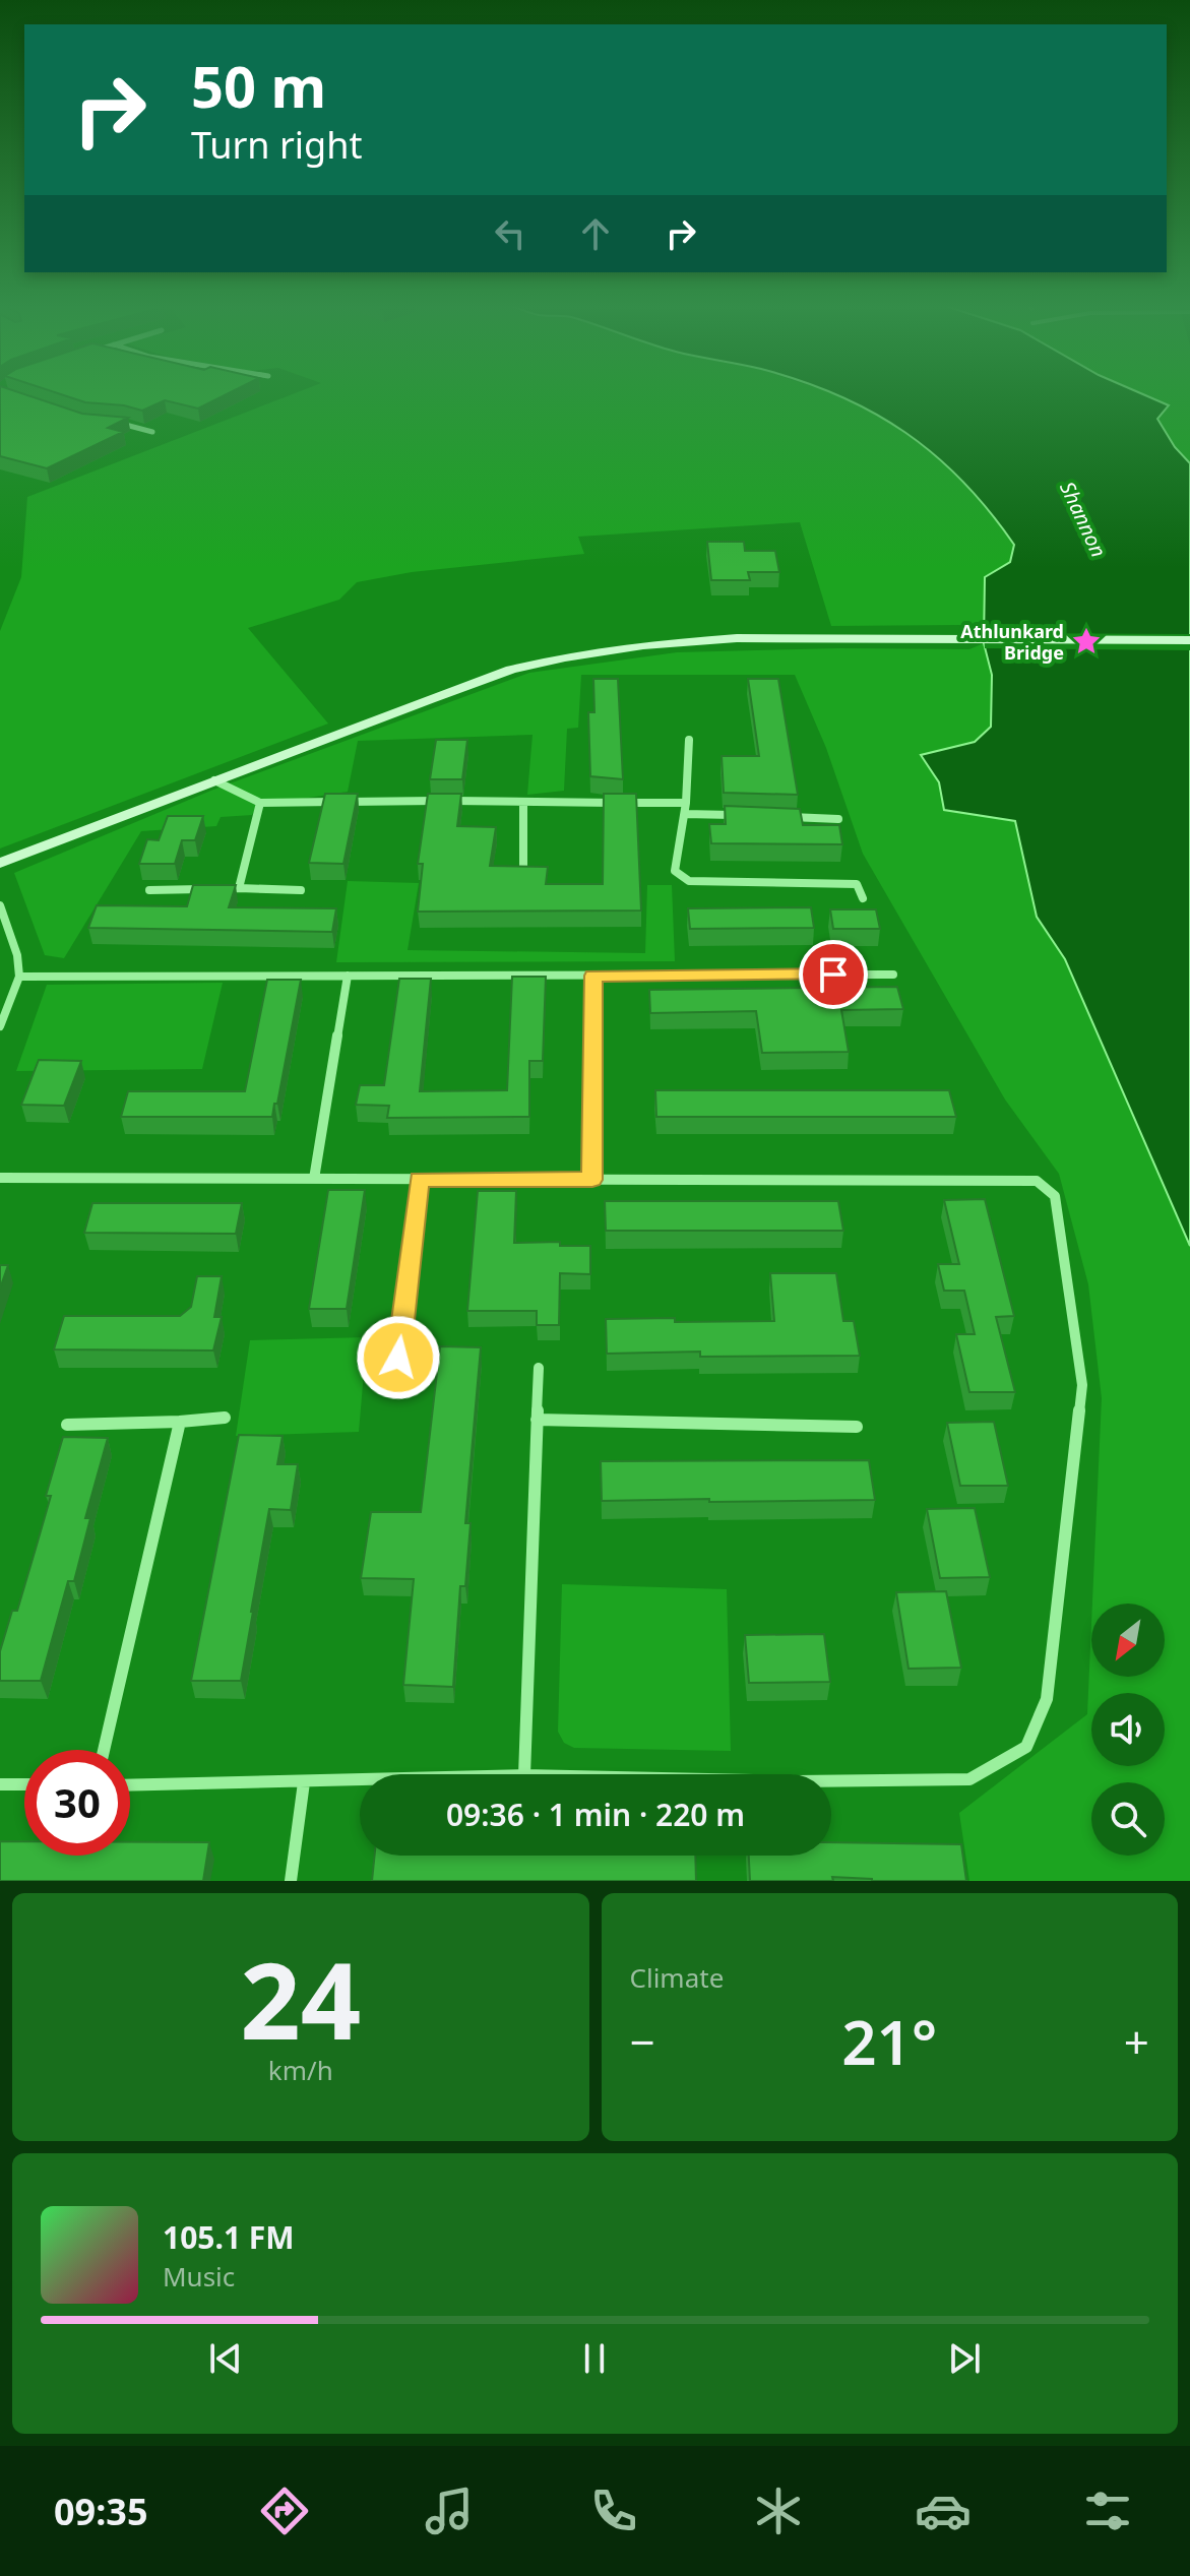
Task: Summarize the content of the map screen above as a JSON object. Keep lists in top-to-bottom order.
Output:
{
  "water": ["Shannon"],
  "places": {
    "place": ["Athlunkard Bridge"]
  },
  "north": "bottom left",
  "page": {
    "turn": ["50 m", "Turn right"],
    "limit": "30",
    "trip": "09:36 · 1 min · 220 m",
    "tile": [
      ["24", "km/h"],
      "Climate"
    ],
    "heat": ["−", "21°", "+"],
    "song": ["105.1 FM", "Music"],
    "tabs": "09:35"
  }
}
